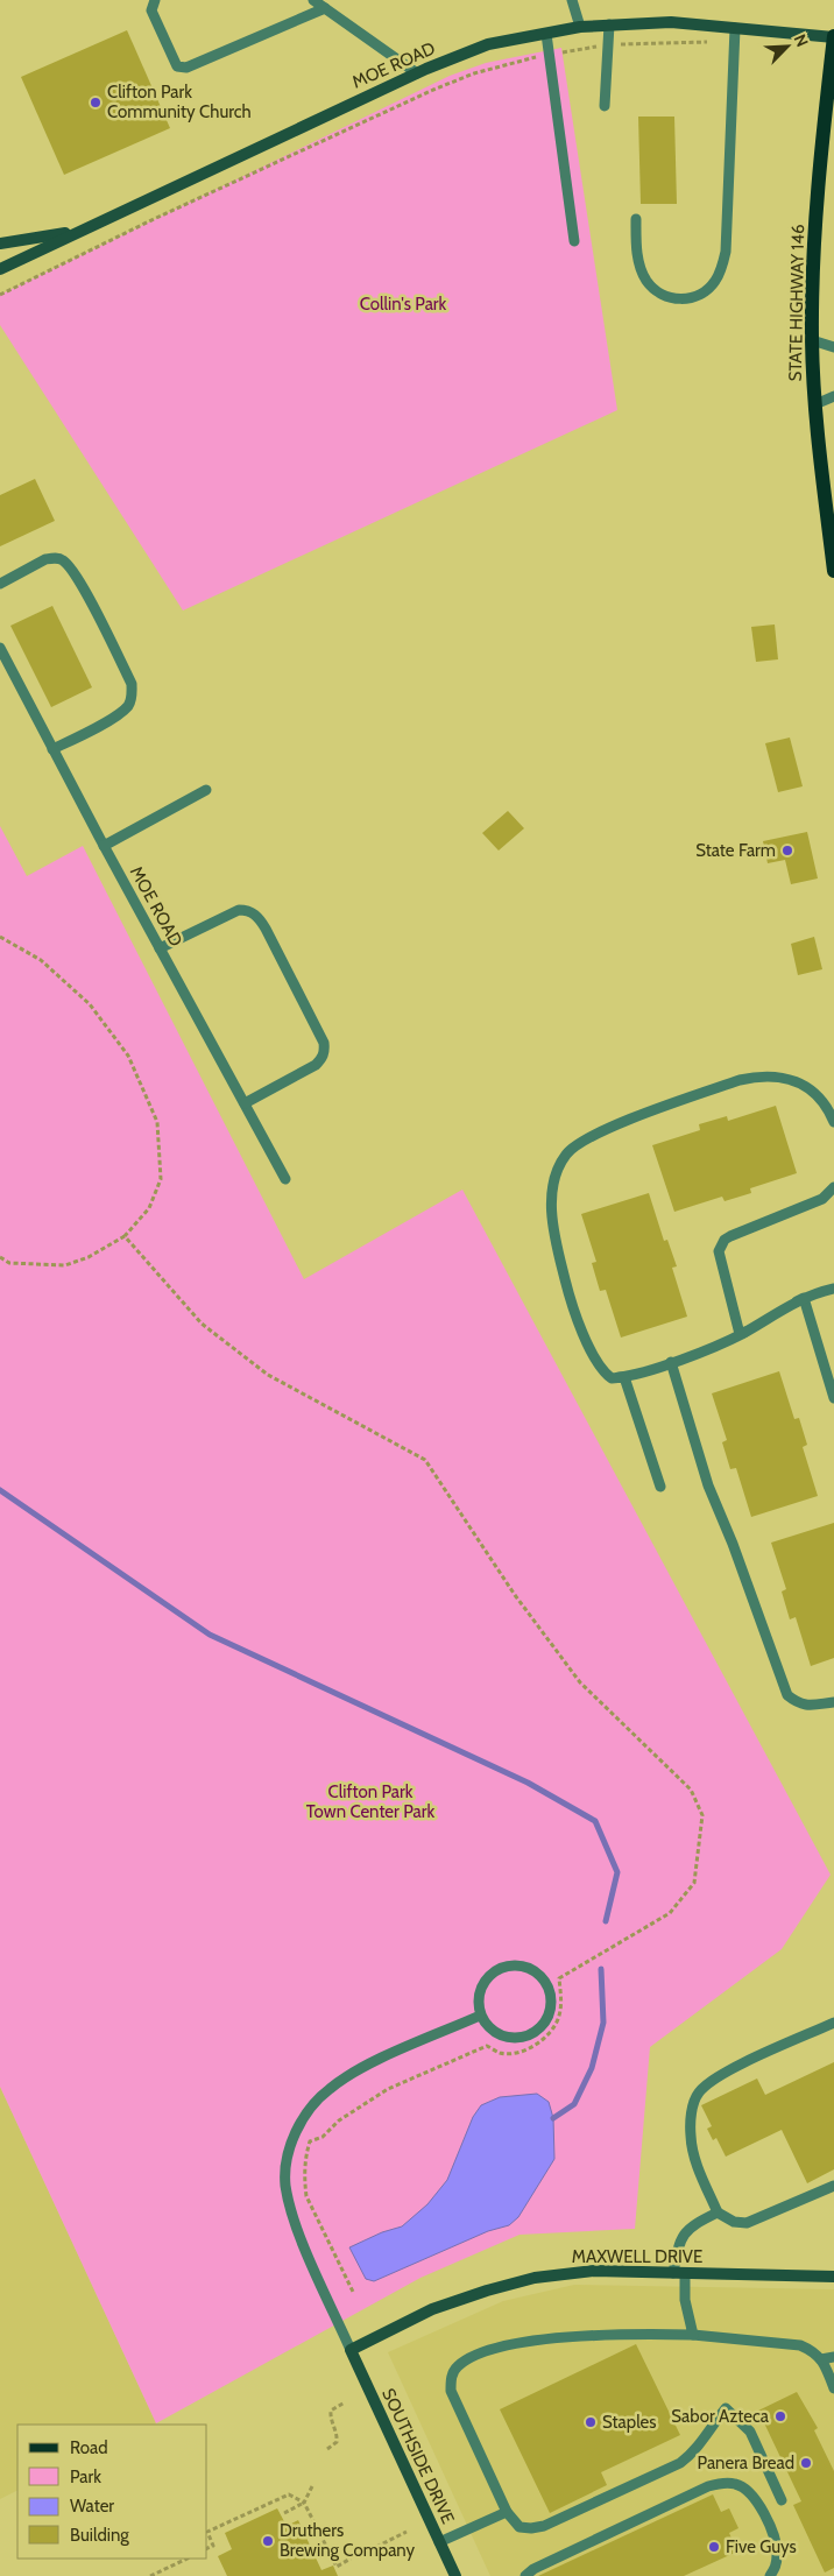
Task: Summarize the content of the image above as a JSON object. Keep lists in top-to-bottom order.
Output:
{
  "streets": {
    "main road": ["STATE HIGHWAY 146"],
    "street": ["MOE ROAD", "MAXWELL DRIVE", "SOUTHSIDE DRIVE"]
  },
  "crossings": [
    ["MOE ROAD", "STATE HIGHWAY 146"],
    ["MAXWELL DRIVE", "SOUTHSIDE DRIVE"]
  ],
  "parks": ["Collin's Park", "Clifton Park Town Center Park"],
  "places": [
    "Clifton Park Community Church",
    "State Farm",
    "Sabor Azteca",
    "Staples",
    "Panera Bread",
    "Druthers Brewing Company",
    "Five Guys"
  ],
  "legend": [
    "Road",
    "Park",
    "Water",
    "Building"
  ],
  "north": "top right"
}
